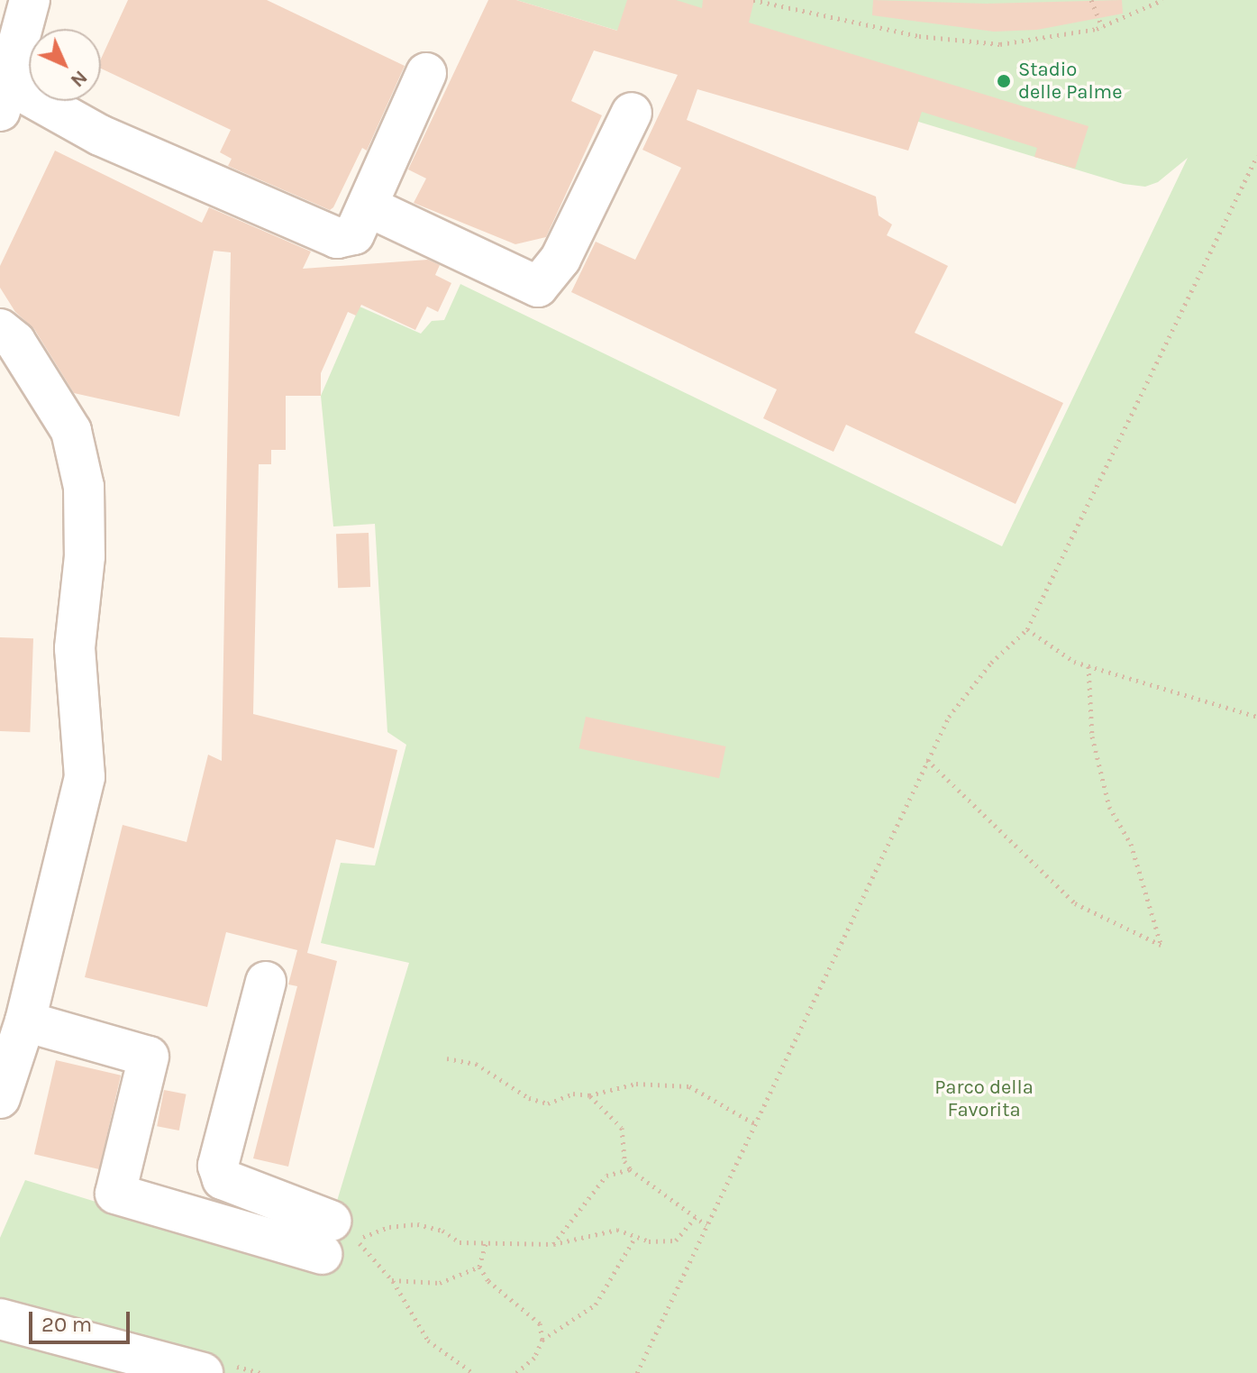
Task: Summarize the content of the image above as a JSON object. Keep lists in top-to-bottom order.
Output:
{
  "parks": ["Parco della Favorita"],
  "places": ["Stadio delle Palme"],
  "scale_bar": "20 m",
  "north": "bottom right"
}
